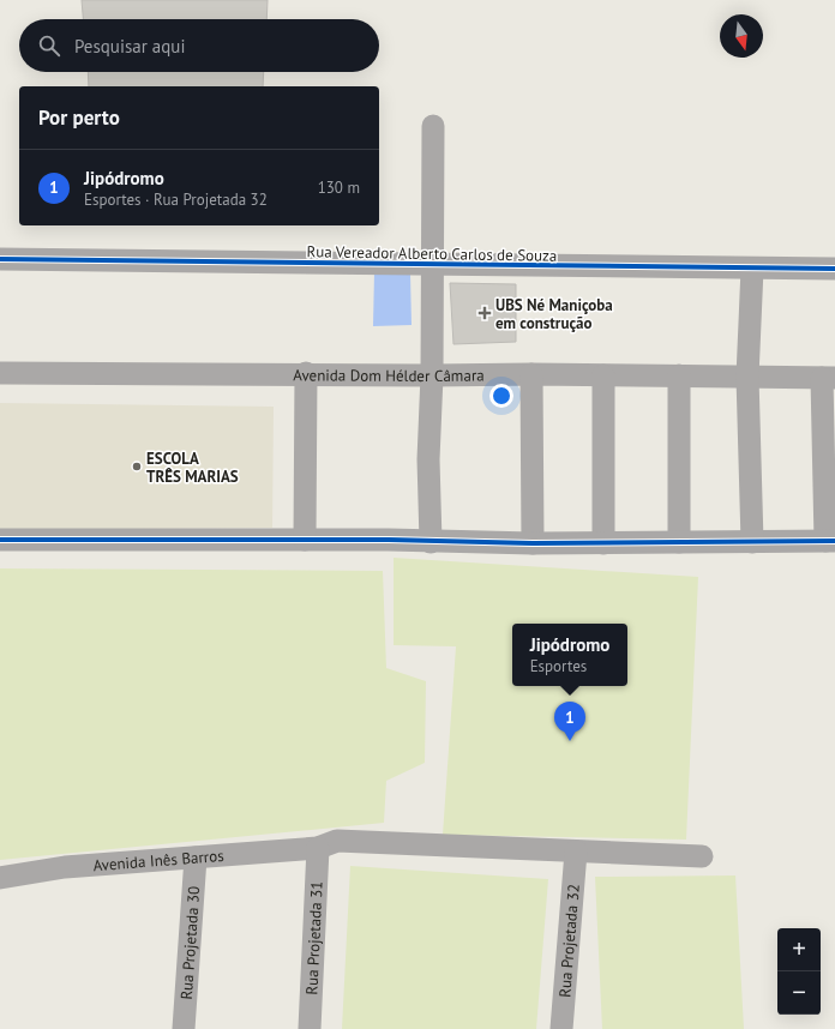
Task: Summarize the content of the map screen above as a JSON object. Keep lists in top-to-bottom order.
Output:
{
  "streets": {
    "street": [
      "Rua Vereador Alberto Carlos de Souza",
      "Avenida Dom Hélder Câmara",
      "Avenida Inês Barros",
      "Rua Projetada 31",
      "Rua Projetada 32",
      "Rua Projetada 30"
    ]
  },
  "crossings": [
    ["Avenida Inês Barros", "Rua Projetada 31"],
    ["Avenida Inês Barros", "Rua Projetada 32"],
    ["Avenida Inês Barros", "Rua Projetada 30"]
  ],
  "places": {
    "health": ["UBS Né Maniçoba em construção"],
    "other": ["ESCOLA TRÊS MARIAS"]
  },
  "north": "bottom",
  "page": {
    "search": "Pesquisar aqui",
    "heading": "Por perto",
    "list": [
      {
        "mark": "1",
        "name": "Jipódromo",
        "note": "Esportes · Rua Projetada 32",
        "value": "130 m"
      }
    ],
    "popup": ["Jipódromo", "Esportes"],
    "pins": "1",
    "map_buttons": ["+", "−"]
  }
}
